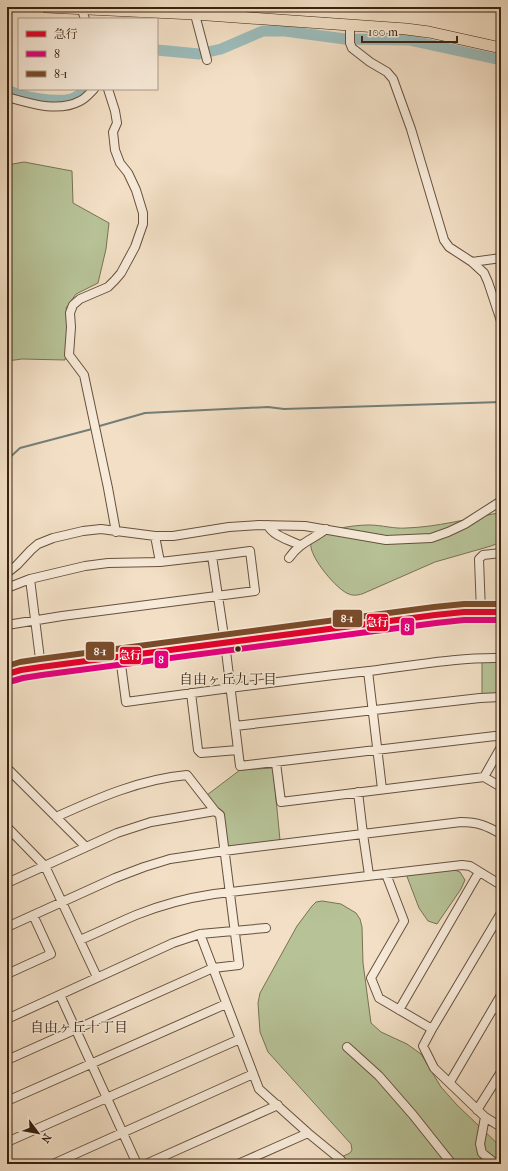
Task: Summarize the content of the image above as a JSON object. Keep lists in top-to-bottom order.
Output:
{
  "districts": ["自由ヶ丘九丁目", "自由ヶ丘十丁目"],
  "lines": ["transit line 8-1", "transit line 急行", "transit line 8"],
  "legend": ["急行", "8", "8-1"],
  "scale_bar": "100 m",
  "north": "bottom right"
}
